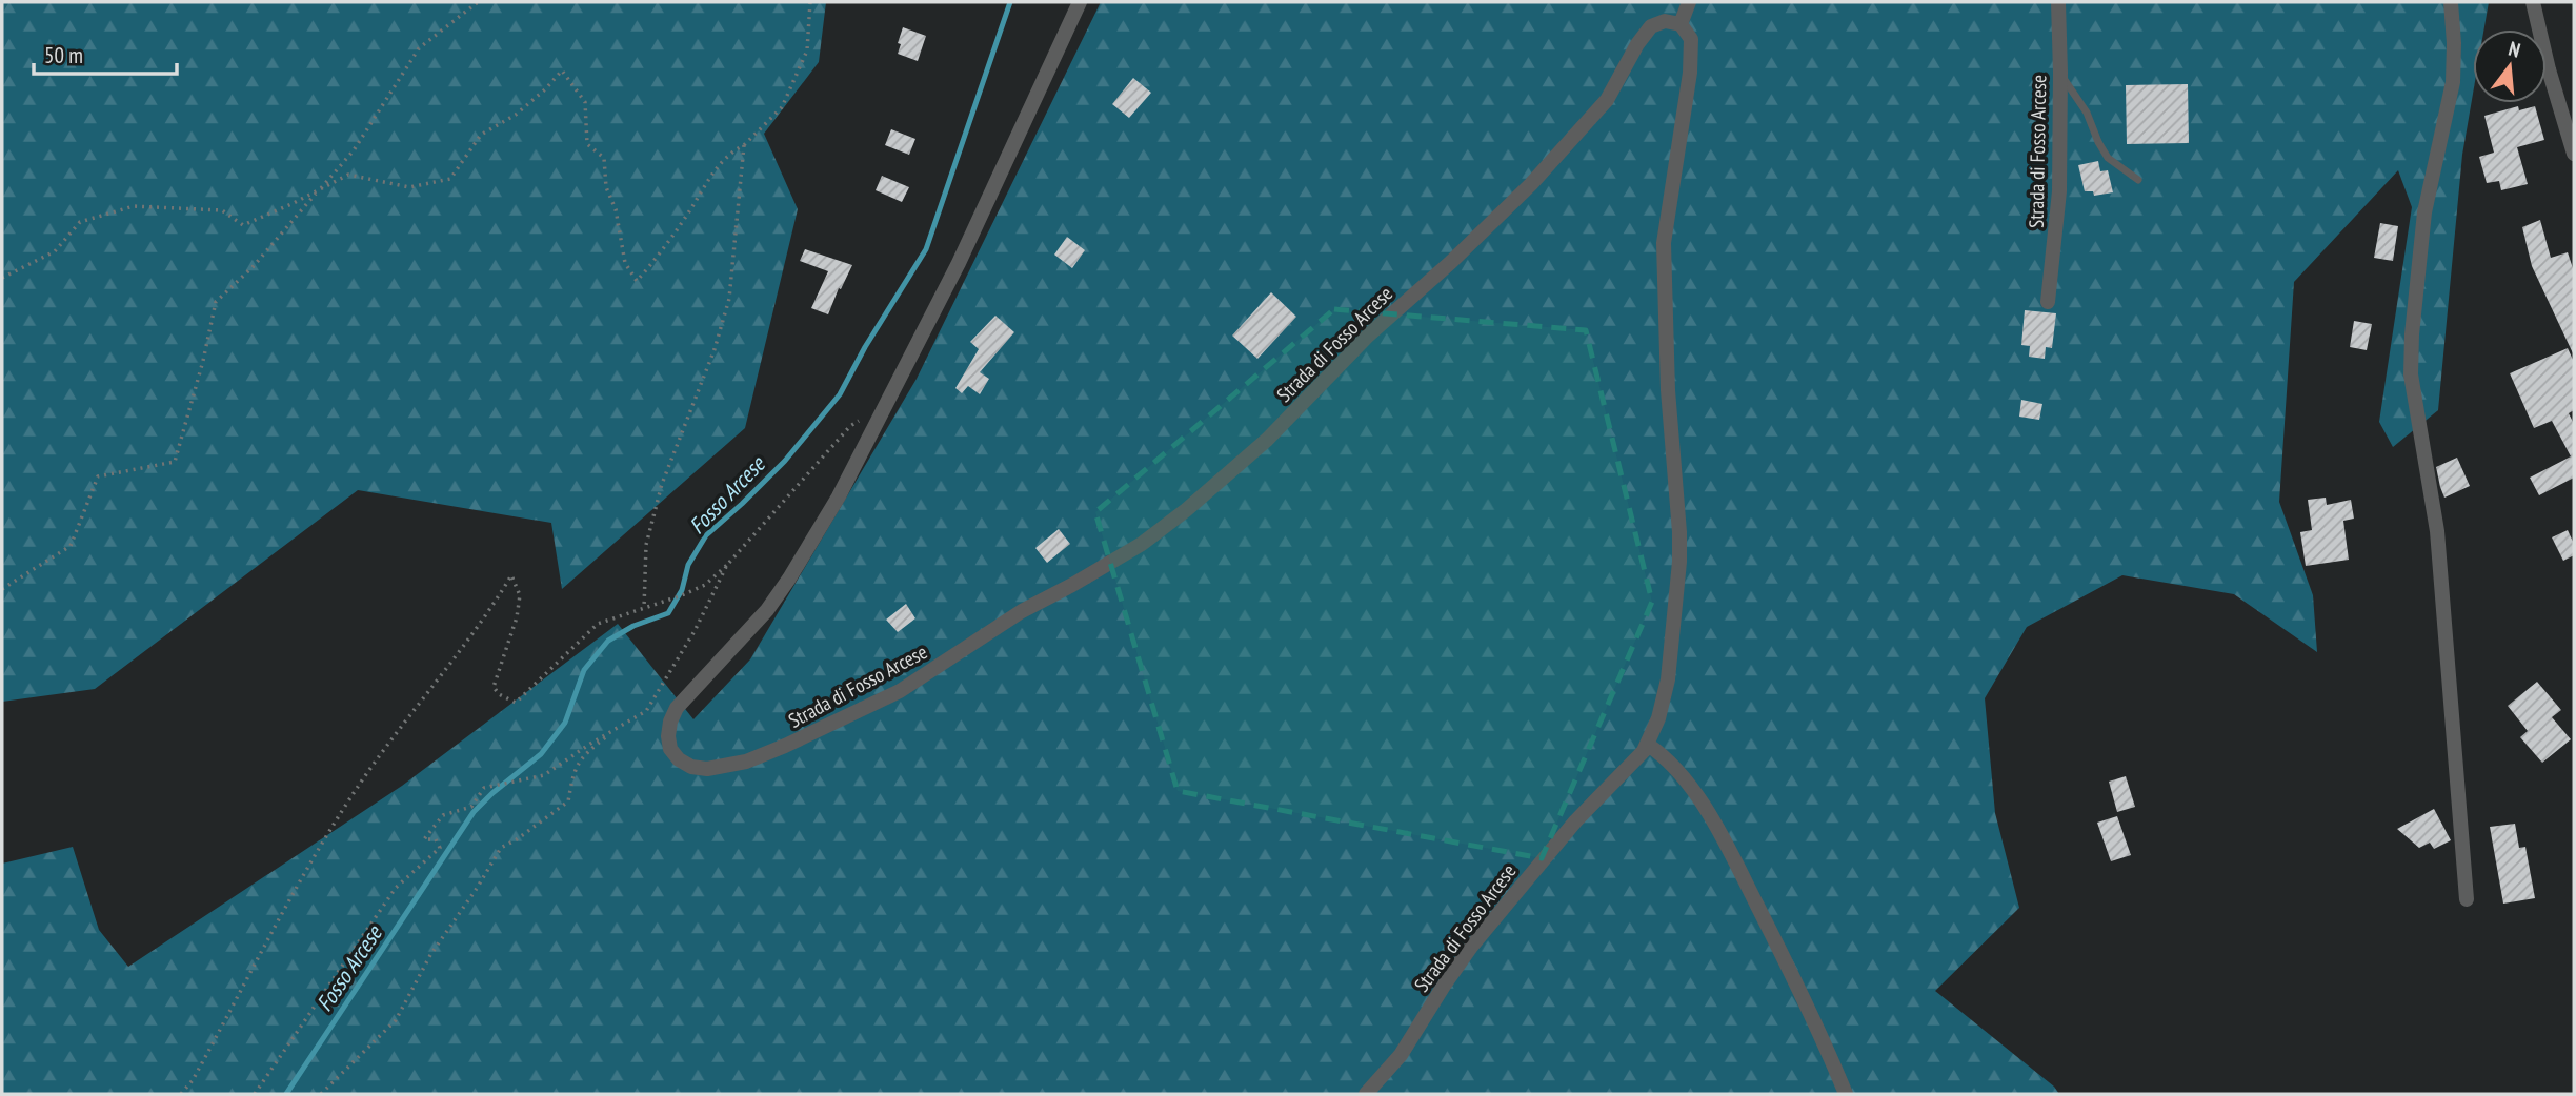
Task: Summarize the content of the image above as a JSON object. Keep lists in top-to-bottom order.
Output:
{
  "streets": {
    "street": ["Strada di Fosso Arcese"]
  },
  "water": ["Fosso Arcese"],
  "scale_bar": "50 m",
  "north": "top"
}
